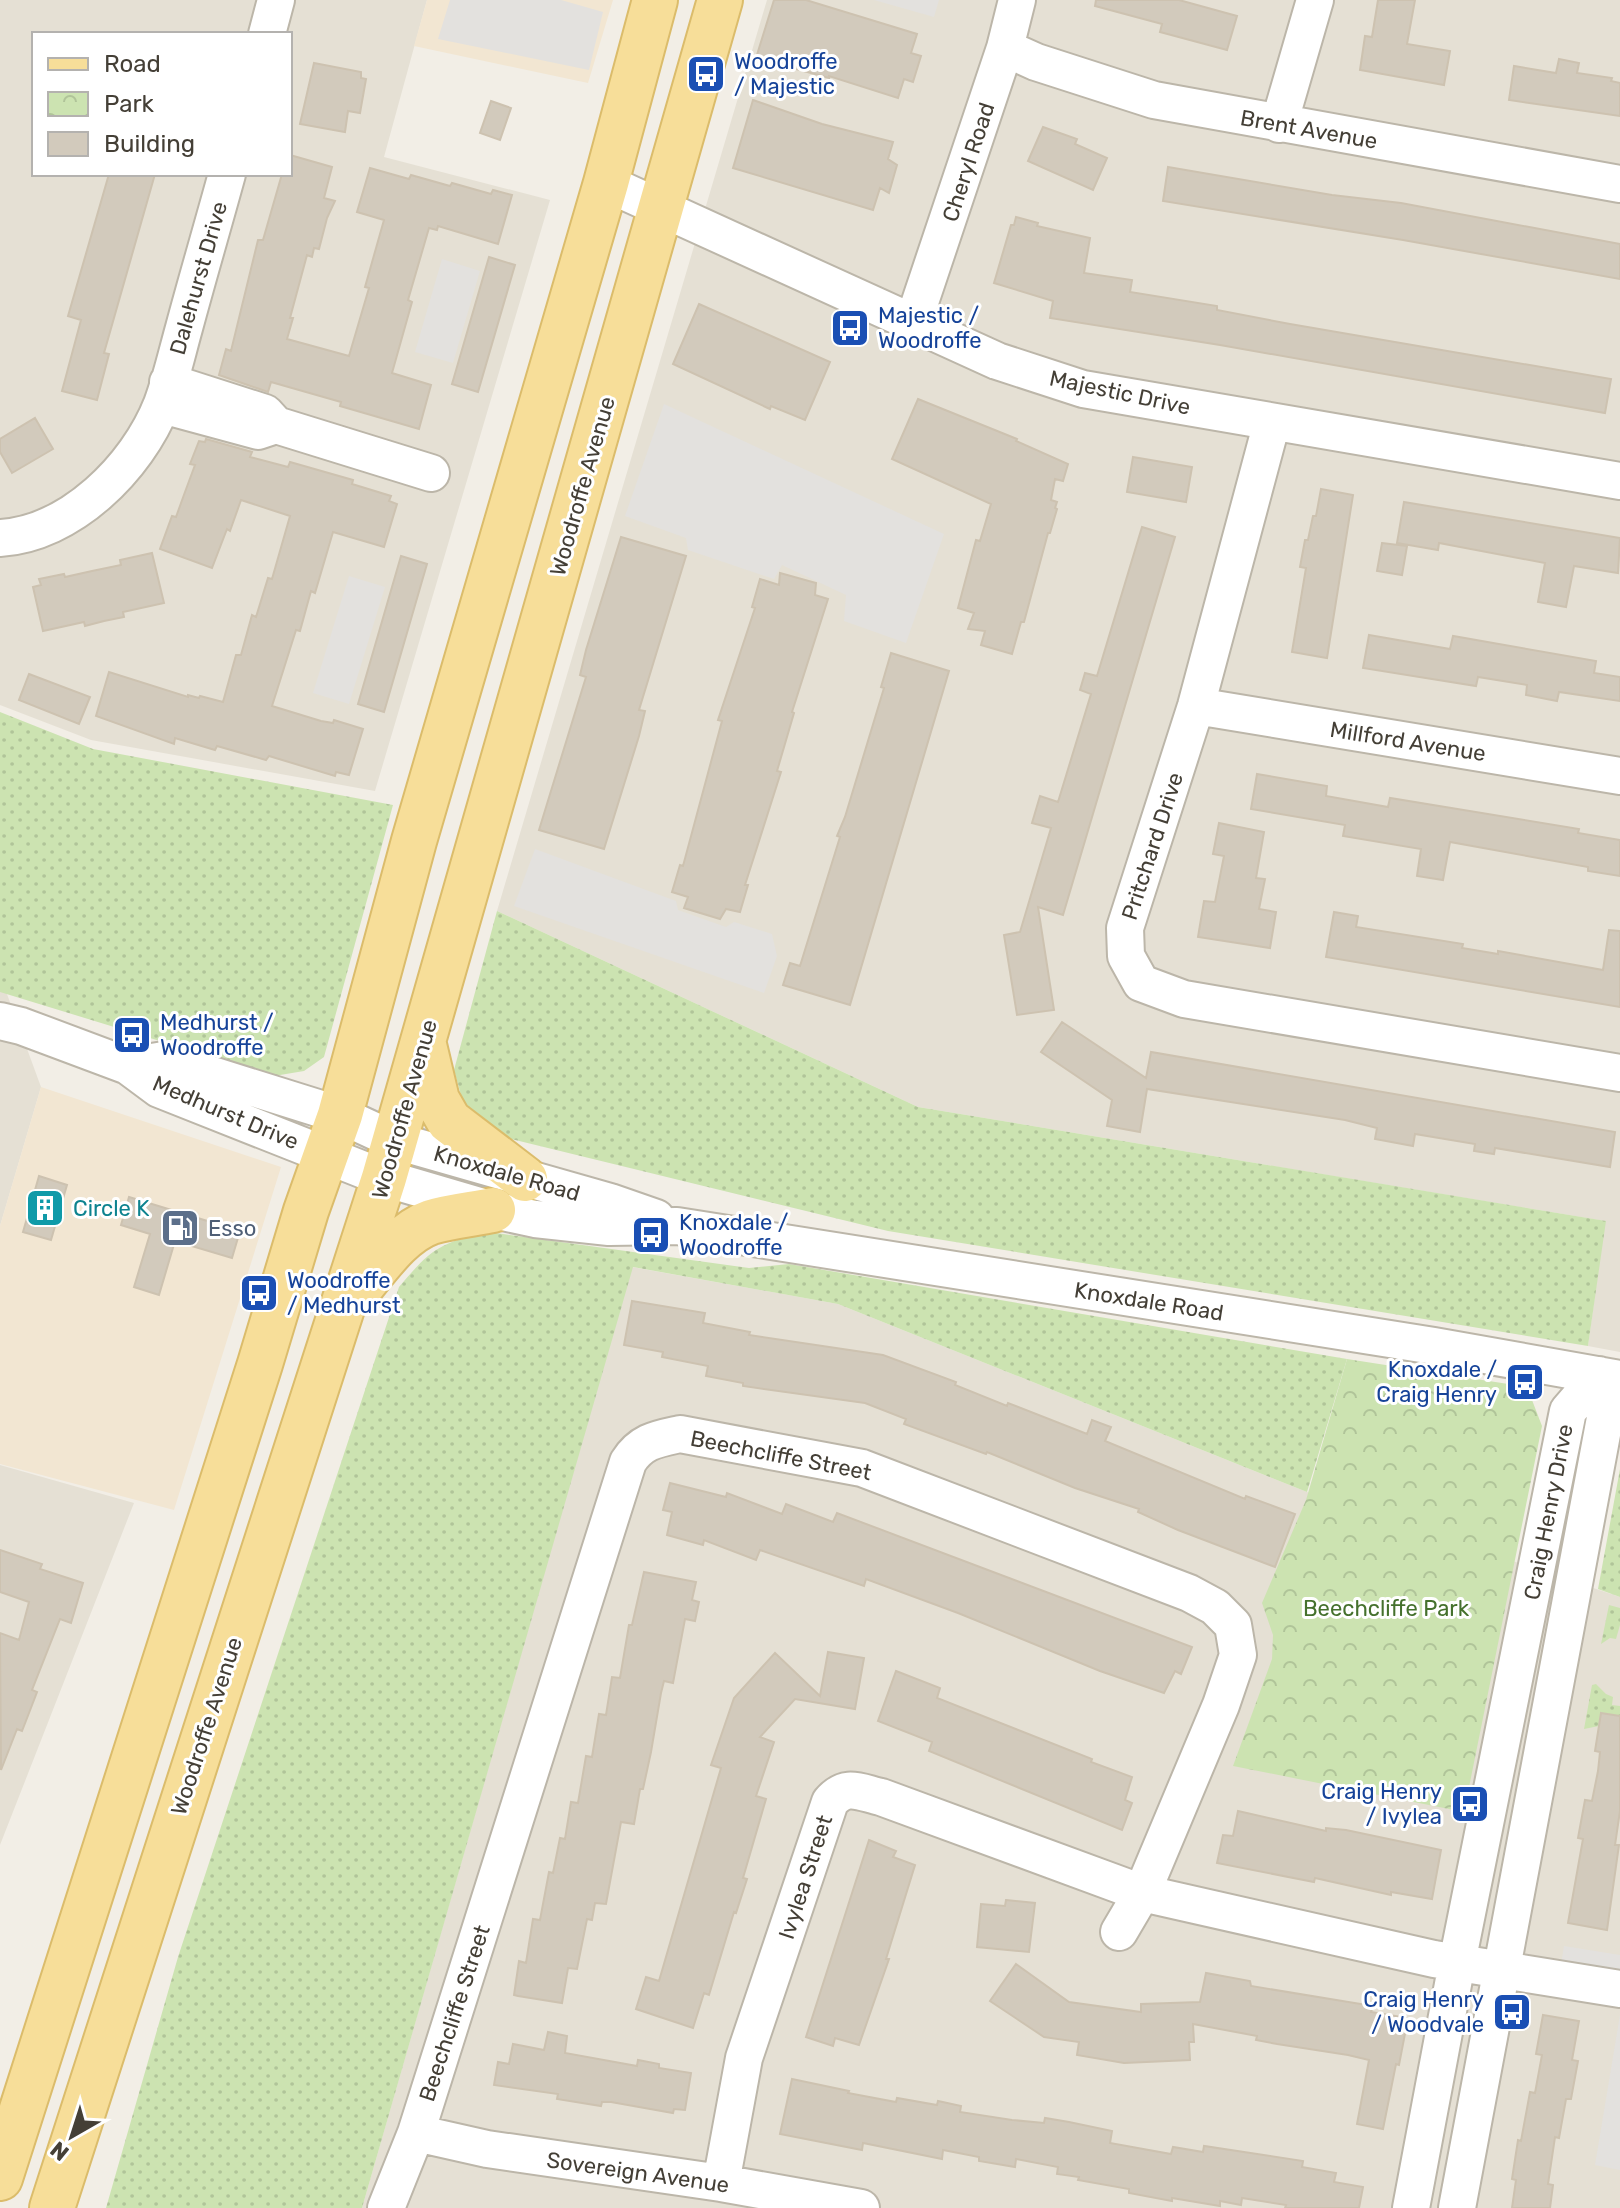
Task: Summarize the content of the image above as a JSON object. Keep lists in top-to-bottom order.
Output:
{
  "streets": {
    "main road": ["Woodroffe Avenue"],
    "street": [
      "Brent Avenue",
      "Cheryl Road",
      "Dalehurst Drive",
      "Majestic Drive",
      "Millford Avenue",
      "Pritchard Drive",
      "Medhurst Drive",
      "Knoxdale Road",
      "Beechcliffe Street",
      "Craig Henry Drive",
      "Ivylea Street",
      "Sovereign Avenue"
    ]
  },
  "crossings": [
    ["Brent Avenue", "Cheryl Road"],
    ["Cheryl Road", "Majestic Drive"],
    ["Majestic Drive", "Woodroffe Avenue"],
    ["Majestic Drive", "Pritchard Drive"],
    ["Woodroffe Avenue", "Knoxdale Road"],
    ["Millford Avenue", "Pritchard Drive"],
    ["Medhurst Drive", "Knoxdale Road"],
    ["Knoxdale Road", "Craig Henry Drive"],
    ["Beechcliffe Street", "Ivylea Street"],
    ["Beechcliffe Street", "Sovereign Avenue"],
    ["Craig Henry Drive", "Ivylea Street"],
    ["Ivylea Street", "Sovereign Avenue"]
  ],
  "parks": ["Beechcliffe Park"],
  "places": {
    "bus stop": [
      "Woodroffe / Majestic",
      "Majestic / Woodroffe",
      "Medhurst / Woodroffe",
      "Knoxdale / Woodroffe",
      "Woodroffe / Medhurst",
      "Knoxdale / Craig Henry",
      "Craig Henry / Ivylea",
      "Craig Henry / Woodvale"
    ],
    "building": ["Circle K"],
    "fuel station": ["Esso"]
  },
  "legend": ["Road", "Park", "Building"],
  "north": "bottom left"
}
